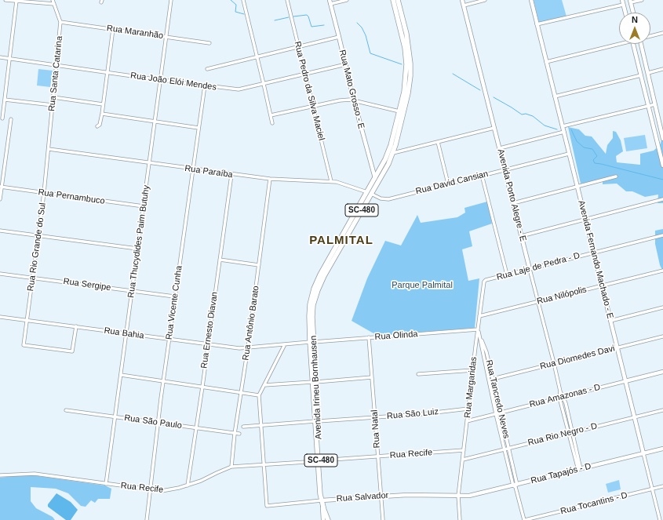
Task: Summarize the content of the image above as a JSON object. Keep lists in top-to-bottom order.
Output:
{
  "streets": {
    "main road": ["SC-480", "Avenida Irineu Bornhausen"],
    "street": [
      "Rua Maranhão",
      "Rua Santa Catarina",
      "Rua João Elói Mendes",
      "Rua Mato Grosso - E",
      "Rua Pedro da Silva Maciel",
      "Rua Paraíba",
      "Rua David Cansian",
      "Avenida Porto Alegre - E",
      "Rua Pernambuco",
      "Rua Thucydides Paim Butuhy",
      "Rua Rio Grande do Sul",
      "Avenida Fernando Machado - E",
      "Rua Laje de Pedra - D",
      "Rua Sergipe",
      "Rua Nilópolis",
      "Rua Vicente Cunha",
      "Rua Antônio Barato",
      "Rua Ernesto Diavan",
      "Rua Bahia",
      "Rua Olinda",
      "Rua Diomedes Davi",
      "Rua Margaridas",
      "Rua Amazonas - D",
      "Rua Tancredo Neves",
      "Rua São Luiz",
      "Rua São Paulo",
      "Rua Natal",
      "Rua Rio Negro - D",
      "Rua Recife",
      "Rua Tapajós - D",
      "Rua Salvador",
      "Rua Tocantins - D"
    ]
  },
  "crossings": [
    ["Rua Maranhão", "Rua Santa Catarina"],
    ["Rua Maranhão", "Rua Thucydides Paim Butuhy"],
    ["Rua Santa Catarina", "Rua João Elói Mendes"],
    ["Rua Santa Catarina", "Rua Paraíba"],
    ["Rua Santa Catarina", "Rua Rio Grande do Sul"],
    ["Rua João Elói Mendes", "Rua Mato Grosso - E"],
    ["Rua João Elói Mendes", "Rua Pedro da Silva Maciel"],
    ["Rua João Elói Mendes", "Rua Thucydides Paim Butuhy"],
    ["Rua João Elói Mendes", "Rua Vicente Cunha"],
    ["Rua Mato Grosso - E", "Avenida Irineu Bornhausen"],
    ["Rua Pedro da Silva Maciel", "Rua Paraíba"],
    ["Rua Paraíba", "Rua David Cansian"],
    ["Rua Paraíba", "Rua Thucydides Paim Butuhy"],
    ["Rua Paraíba", "Rua Rio Grande do Sul"],
    ["Rua Paraíba", "Rua Vicente Cunha"],
    ["Rua Paraíba", "Rua Antônio Barato"],
    ["Rua Paraíba", "Rua Ernesto Diavan"],
    ["Rua Paraíba", "Avenida Irineu Bornhausen"],
    ["Rua David Cansian", "Avenida Porto Alegre - E"],
    ["Rua David Cansian", "Avenida Fernando Machado - E"],
    ["Rua David Cansian", "Avenida Irineu Bornhausen"],
    ["Avenida Porto Alegre - E", "Rua Laje de Pedra - D"],
    ["Avenida Porto Alegre - E", "Rua Nilópolis"],
    ["Avenida Porto Alegre - E", "Rua Diomedes Davi"],
    ["Avenida Porto Alegre - E", "Rua Amazonas - D"],
    ["Avenida Porto Alegre - E", "Rua Rio Negro - D"],
    ["Avenida Porto Alegre - E", "Rua Tapajós - D"],
    ["Rua Pernambuco", "Rua Thucydides Paim Butuhy"],
    ["Rua Pernambuco", "Rua Rio Grande do Sul"],
    ["SC-480", "Avenida Irineu Bornhausen"],
    ["SC-480", "Rua Salvador"],
    ["Rua Thucydides Paim Butuhy", "Rua Sergipe"],
    ["Rua Thucydides Paim Butuhy", "Rua Bahia"],
    ["Rua Thucydides Paim Butuhy", "Rua São Paulo"],
    ["Rua Thucydides Paim Butuhy", "Rua Recife"],
    ["Rua Rio Grande do Sul", "Rua Sergipe"],
    ["Rua Rio Grande do Sul", "Rua Bahia"],
    ["Avenida Fernando Machado - E", "Rua Laje de Pedra - D"],
    ["Avenida Fernando Machado - E", "Rua Nilópolis"],
    ["Avenida Fernando Machado - E", "Rua Diomedes Davi"],
    ["Avenida Fernando Machado - E", "Rua Amazonas - D"],
    ["Avenida Fernando Machado - E", "Rua Rio Negro - D"],
    ["Avenida Fernando Machado - E", "Rua Tapajós - D"],
    ["Avenida Fernando Machado - E", "Rua Tocantins - D"],
    ["Rua Laje de Pedra - D", "Rua Margaridas"],
    ["Rua Sergipe", "Rua Vicente Cunha"],
    ["Rua Nilópolis", "Rua Margaridas"],
    ["Rua Vicente Cunha", "Rua Bahia"],
    ["Rua Vicente Cunha", "Rua São Paulo"],
    ["Rua Vicente Cunha", "Rua Recife"],
    ["Rua Antônio Barato", "Rua Bahia"],
    ["Rua Antônio Barato", "Rua Olinda"],
    ["Rua Antônio Barato", "Rua São Paulo"],
    ["Rua Antônio Barato", "Rua Recife"],
    ["Rua Ernesto Diavan", "Rua Bahia"],
    ["Rua Ernesto Diavan", "Rua São Paulo"],
    ["Rua Ernesto Diavan", "Rua Recife"],
    ["Rua Bahia", "Rua Olinda"],
    ["Rua Olinda", "Avenida Irineu Bornhausen"],
    ["Rua Olinda", "Rua Margaridas"],
    ["Rua Olinda", "Rua Tancredo Neves"],
    ["Rua Olinda", "Rua Natal"],
    ["Rua Diomedes Davi", "Rua Tancredo Neves"],
    ["Avenida Irineu Bornhausen", "Rua São Luiz"],
    ["Avenida Irineu Bornhausen", "Rua Recife"],
    ["Avenida Irineu Bornhausen", "Rua Salvador"],
    ["Rua Margaridas", "Rua Amazonas - D"],
    ["Rua Margaridas", "Rua Tancredo Neves"],
    ["Rua Margaridas", "Rua São Luiz"],
    ["Rua Margaridas", "Rua Rio Negro - D"],
    ["Rua Margaridas", "Rua Recife"],
    ["Rua Margaridas", "Rua Tapajós - D"],
    ["Rua Margaridas", "Rua Salvador"],
    ["Rua Amazonas - D", "Rua Tancredo Neves"],
    ["Rua Tancredo Neves", "Rua Rio Negro - D"],
    ["Rua Tancredo Neves", "Rua Tapajós - D"],
    ["Rua Tancredo Neves", "Rua Tocantins - D"],
    ["Rua São Luiz", "Rua Natal"],
    ["Rua Natal", "Rua Recife"],
    ["Rua Natal", "Rua Salvador"],
    ["Rua Recife", "Rua Salvador"],
    ["Rua Tapajós - D", "Rua Salvador"]
  ],
  "districts": ["PALMITAL"],
  "parks": ["Parque Palmital"],
  "north": "top"
}
